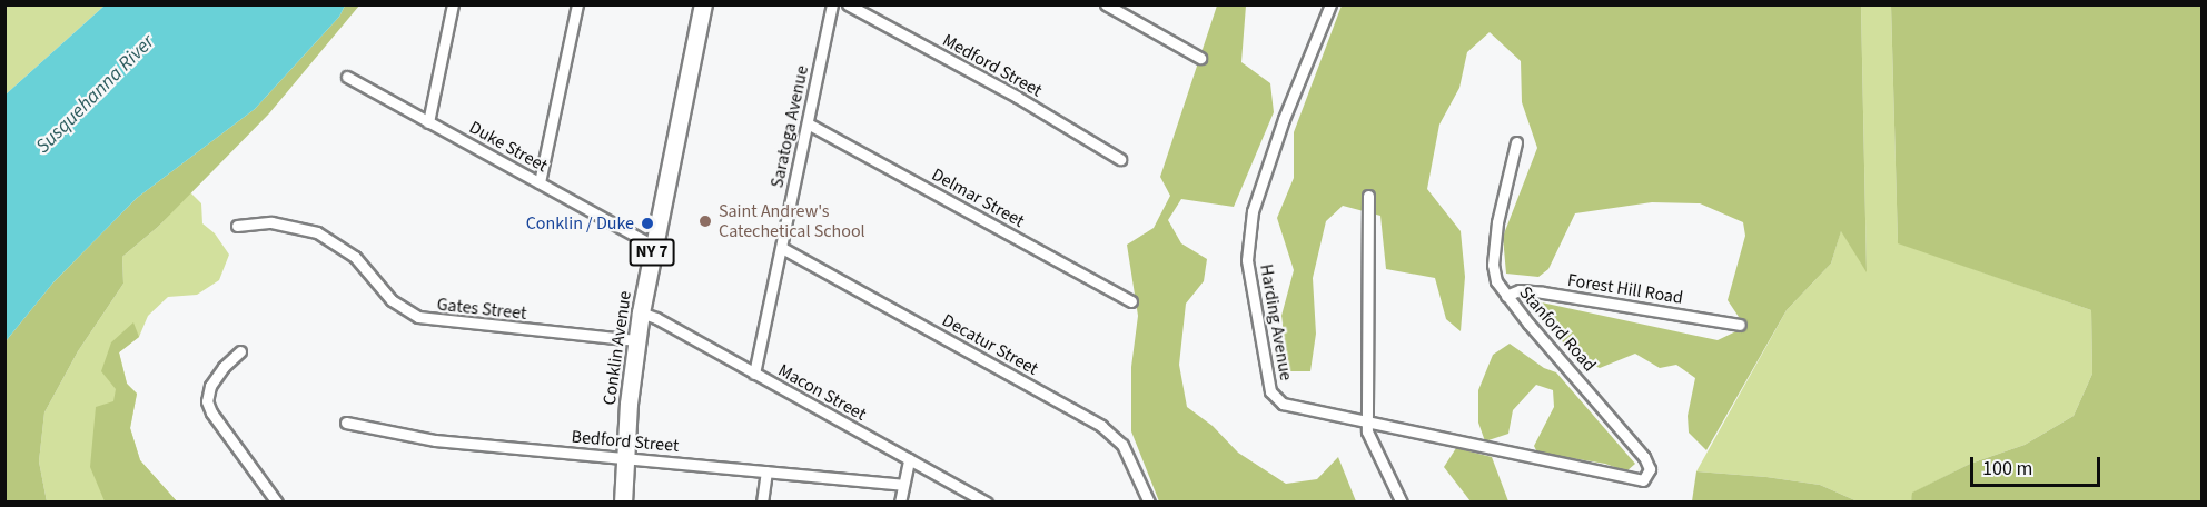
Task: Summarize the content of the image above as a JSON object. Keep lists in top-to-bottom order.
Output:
{
  "streets": {
    "main road": ["NY 7", "Conklin Avenue"],
    "street": [
      "Medford Street",
      "Saratoga Avenue",
      "Duke Street",
      "Delmar Street",
      "Forest Hill Road",
      "Gates Street",
      "Harding Avenue",
      "Stanford Road",
      "Decatur Street",
      "Macon Street",
      "Bedford Street"
    ]
  },
  "crossings": [
    ["Saratoga Avenue", "Delmar Street"],
    ["Saratoga Avenue", "Decatur Street"],
    ["Saratoga Avenue", "Macon Street"],
    ["Duke Street", "Conklin Avenue"],
    ["Forest Hill Road", "Stanford Road"],
    ["Gates Street", "Conklin Avenue"],
    ["Harding Avenue", "Stanford Road"],
    ["Conklin Avenue", "Macon Street"],
    ["Conklin Avenue", "Bedford Street"]
  ],
  "water": ["Susquehanna River"],
  "places": ["Saint Andrew's Catechetical School", "Conklin / Duke"],
  "scale_bar": "100 m"
}
